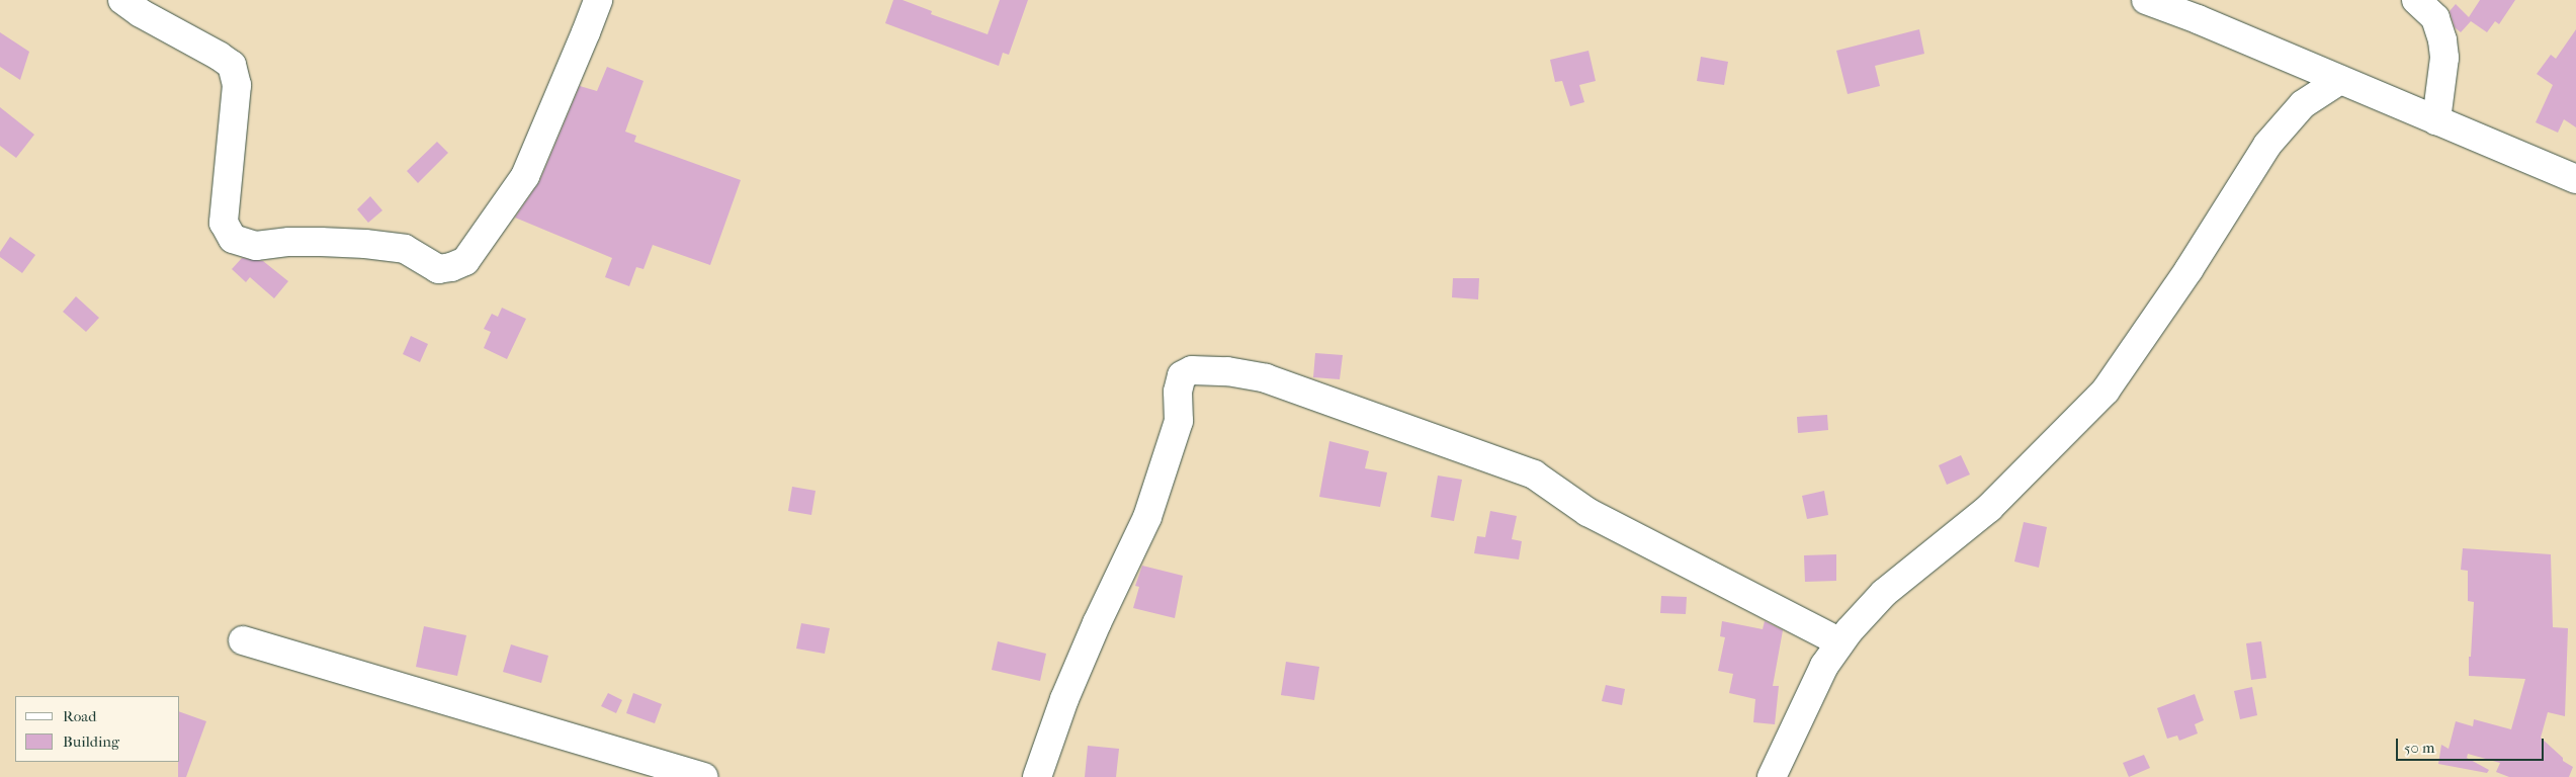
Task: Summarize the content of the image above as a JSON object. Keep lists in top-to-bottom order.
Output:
{
  "legend": ["Road", "Building"],
  "scale_bar": "50 m"
}
